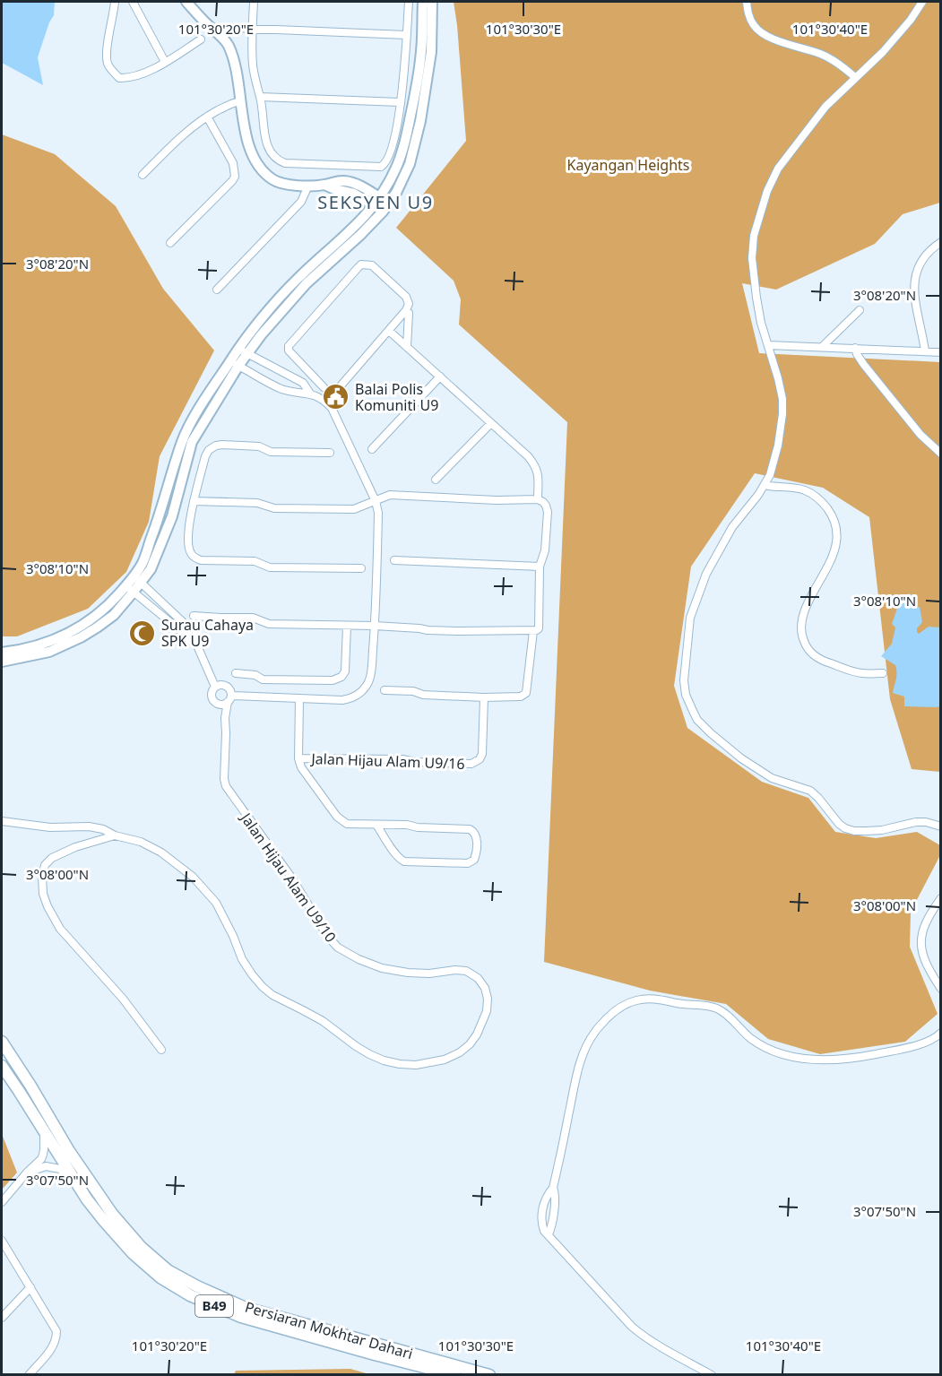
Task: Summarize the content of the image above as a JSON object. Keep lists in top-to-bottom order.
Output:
{
  "streets": {
    "main road": ["B49", "Persiaran Mokhtar Dahari"],
    "street": ["Jalan Hijau Alam U9/16", "Jalan Hijau Alam U9/10"]
  },
  "districts": ["SEKSYEN U9"],
  "parks": ["Kayangan Heights"],
  "places": {
    "public building": ["Balai Polis Komuniti U9"],
    "mosque": ["Surau Cahaya SPK U9"]
  },
  "coordinates": [
    "101°30'20\"E",
    "101°30'30\"E",
    "101°30'40\"E",
    "3°08'20\"N",
    "3°08'10\"N",
    "3°08'00\"N",
    "3°07'50\"N"
  ]
}
